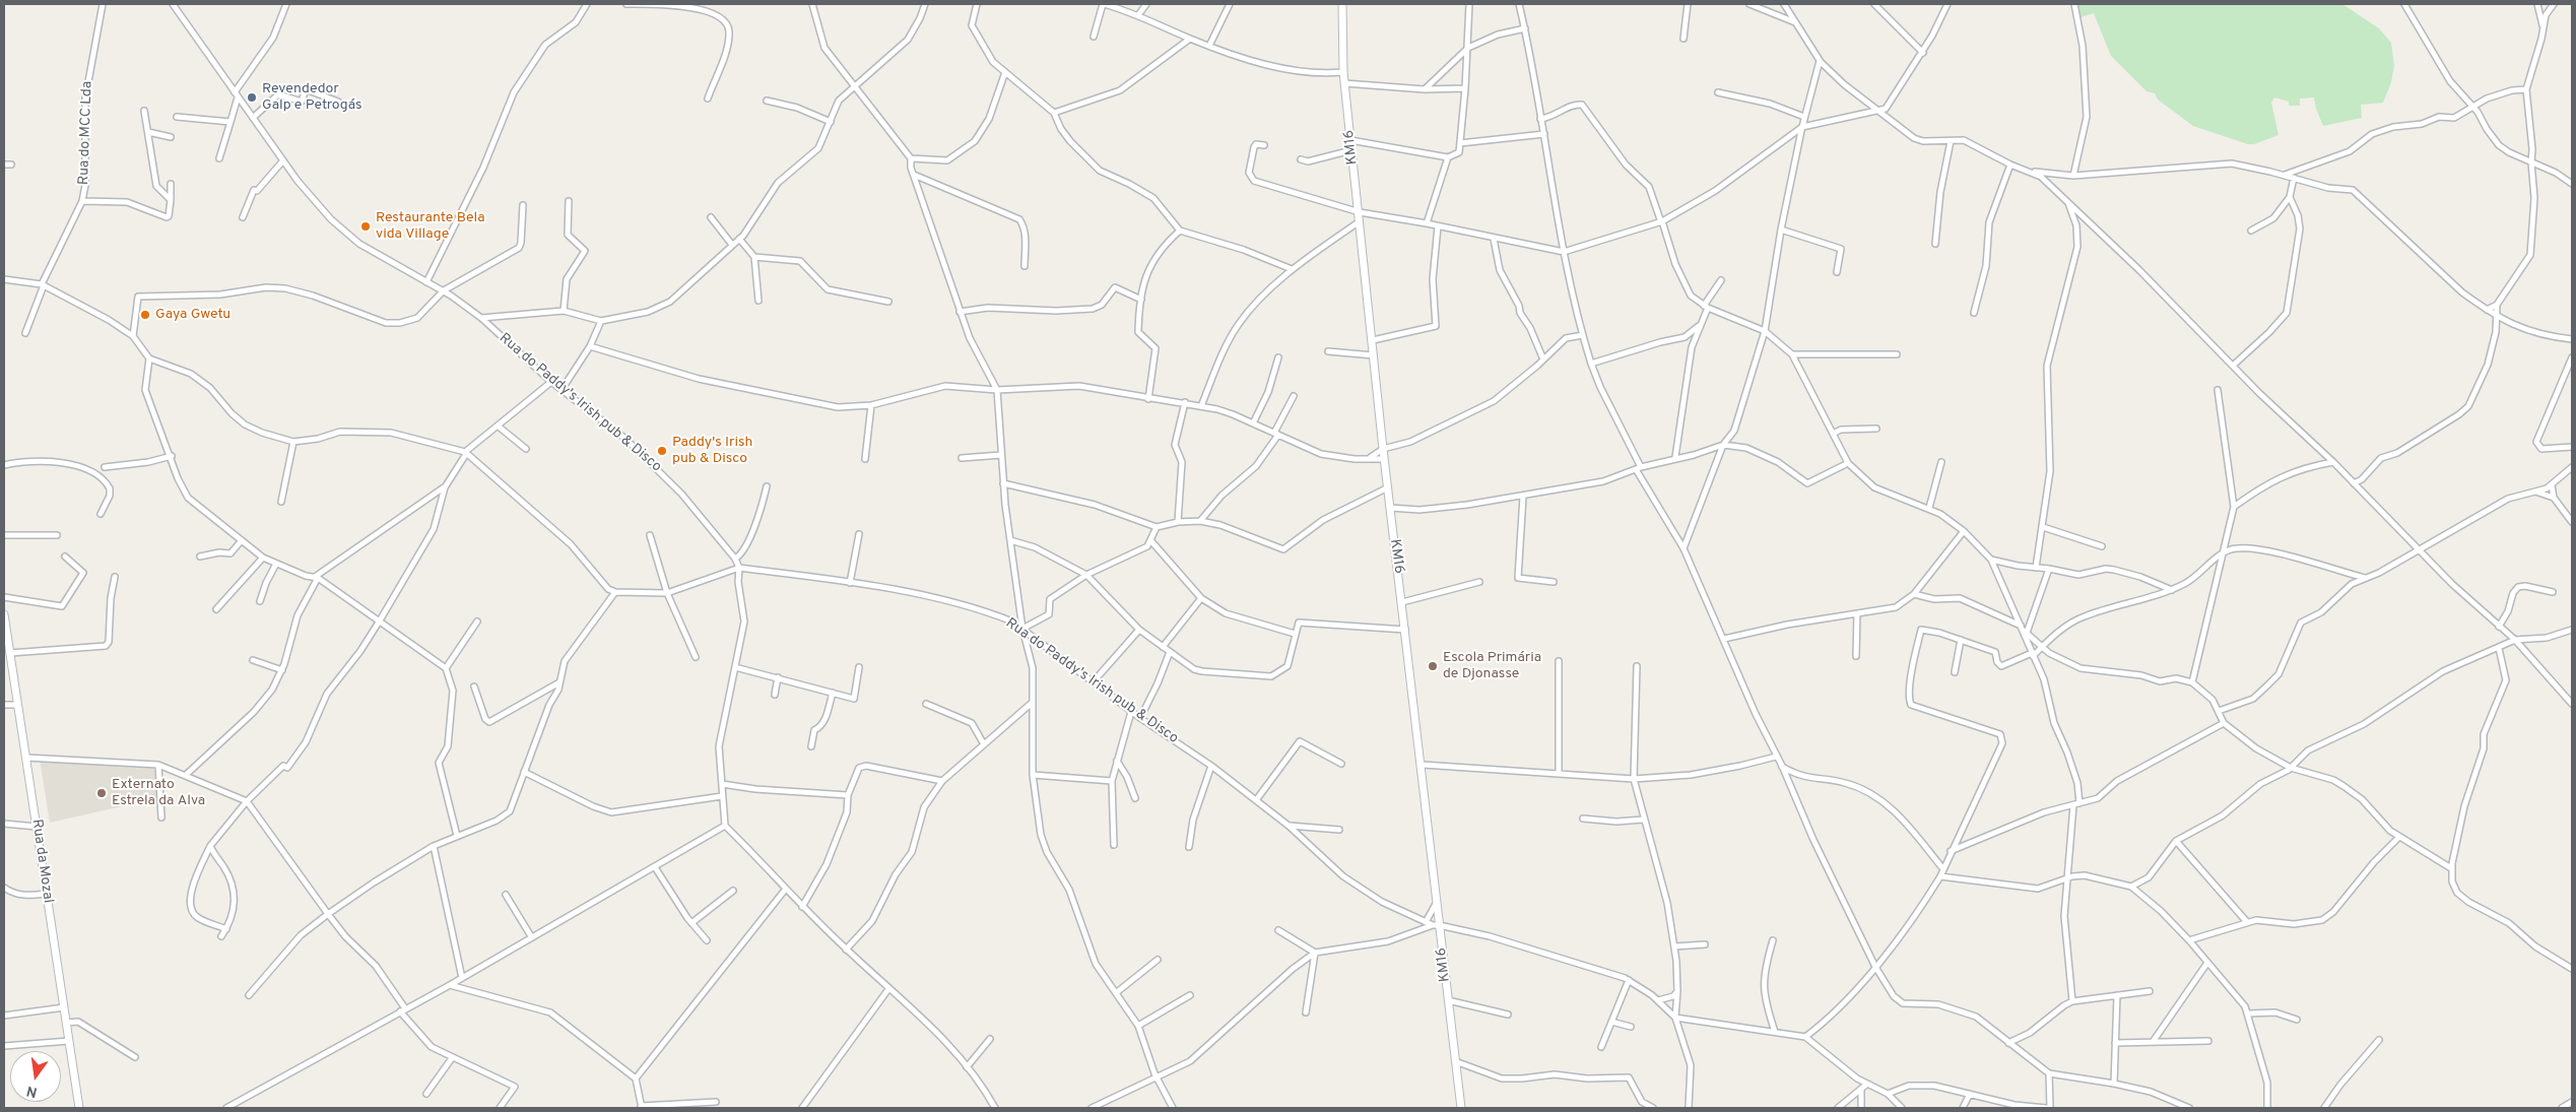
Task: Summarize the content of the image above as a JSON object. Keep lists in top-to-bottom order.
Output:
{
  "streets": {
    "street": [
      "Rua do MCC Lda",
      "KM16",
      "Rua do Paddy's Irish pub & Disco",
      "Rua da Mozal"
    ]
  },
  "crossings": [
    ["KM16", "Rua do Paddy's Irish pub & Disco"]
  ],
  "places": [
    "Revendedor Galp e Petrogás",
    "Restaurante Bela vida Village",
    "Gaya Gwetu",
    "Paddy's Irish pub & Disco",
    "Escola Primária de Djonasse",
    "Externato Estrela da Alva"
  ],
  "north": "bottom"
}
